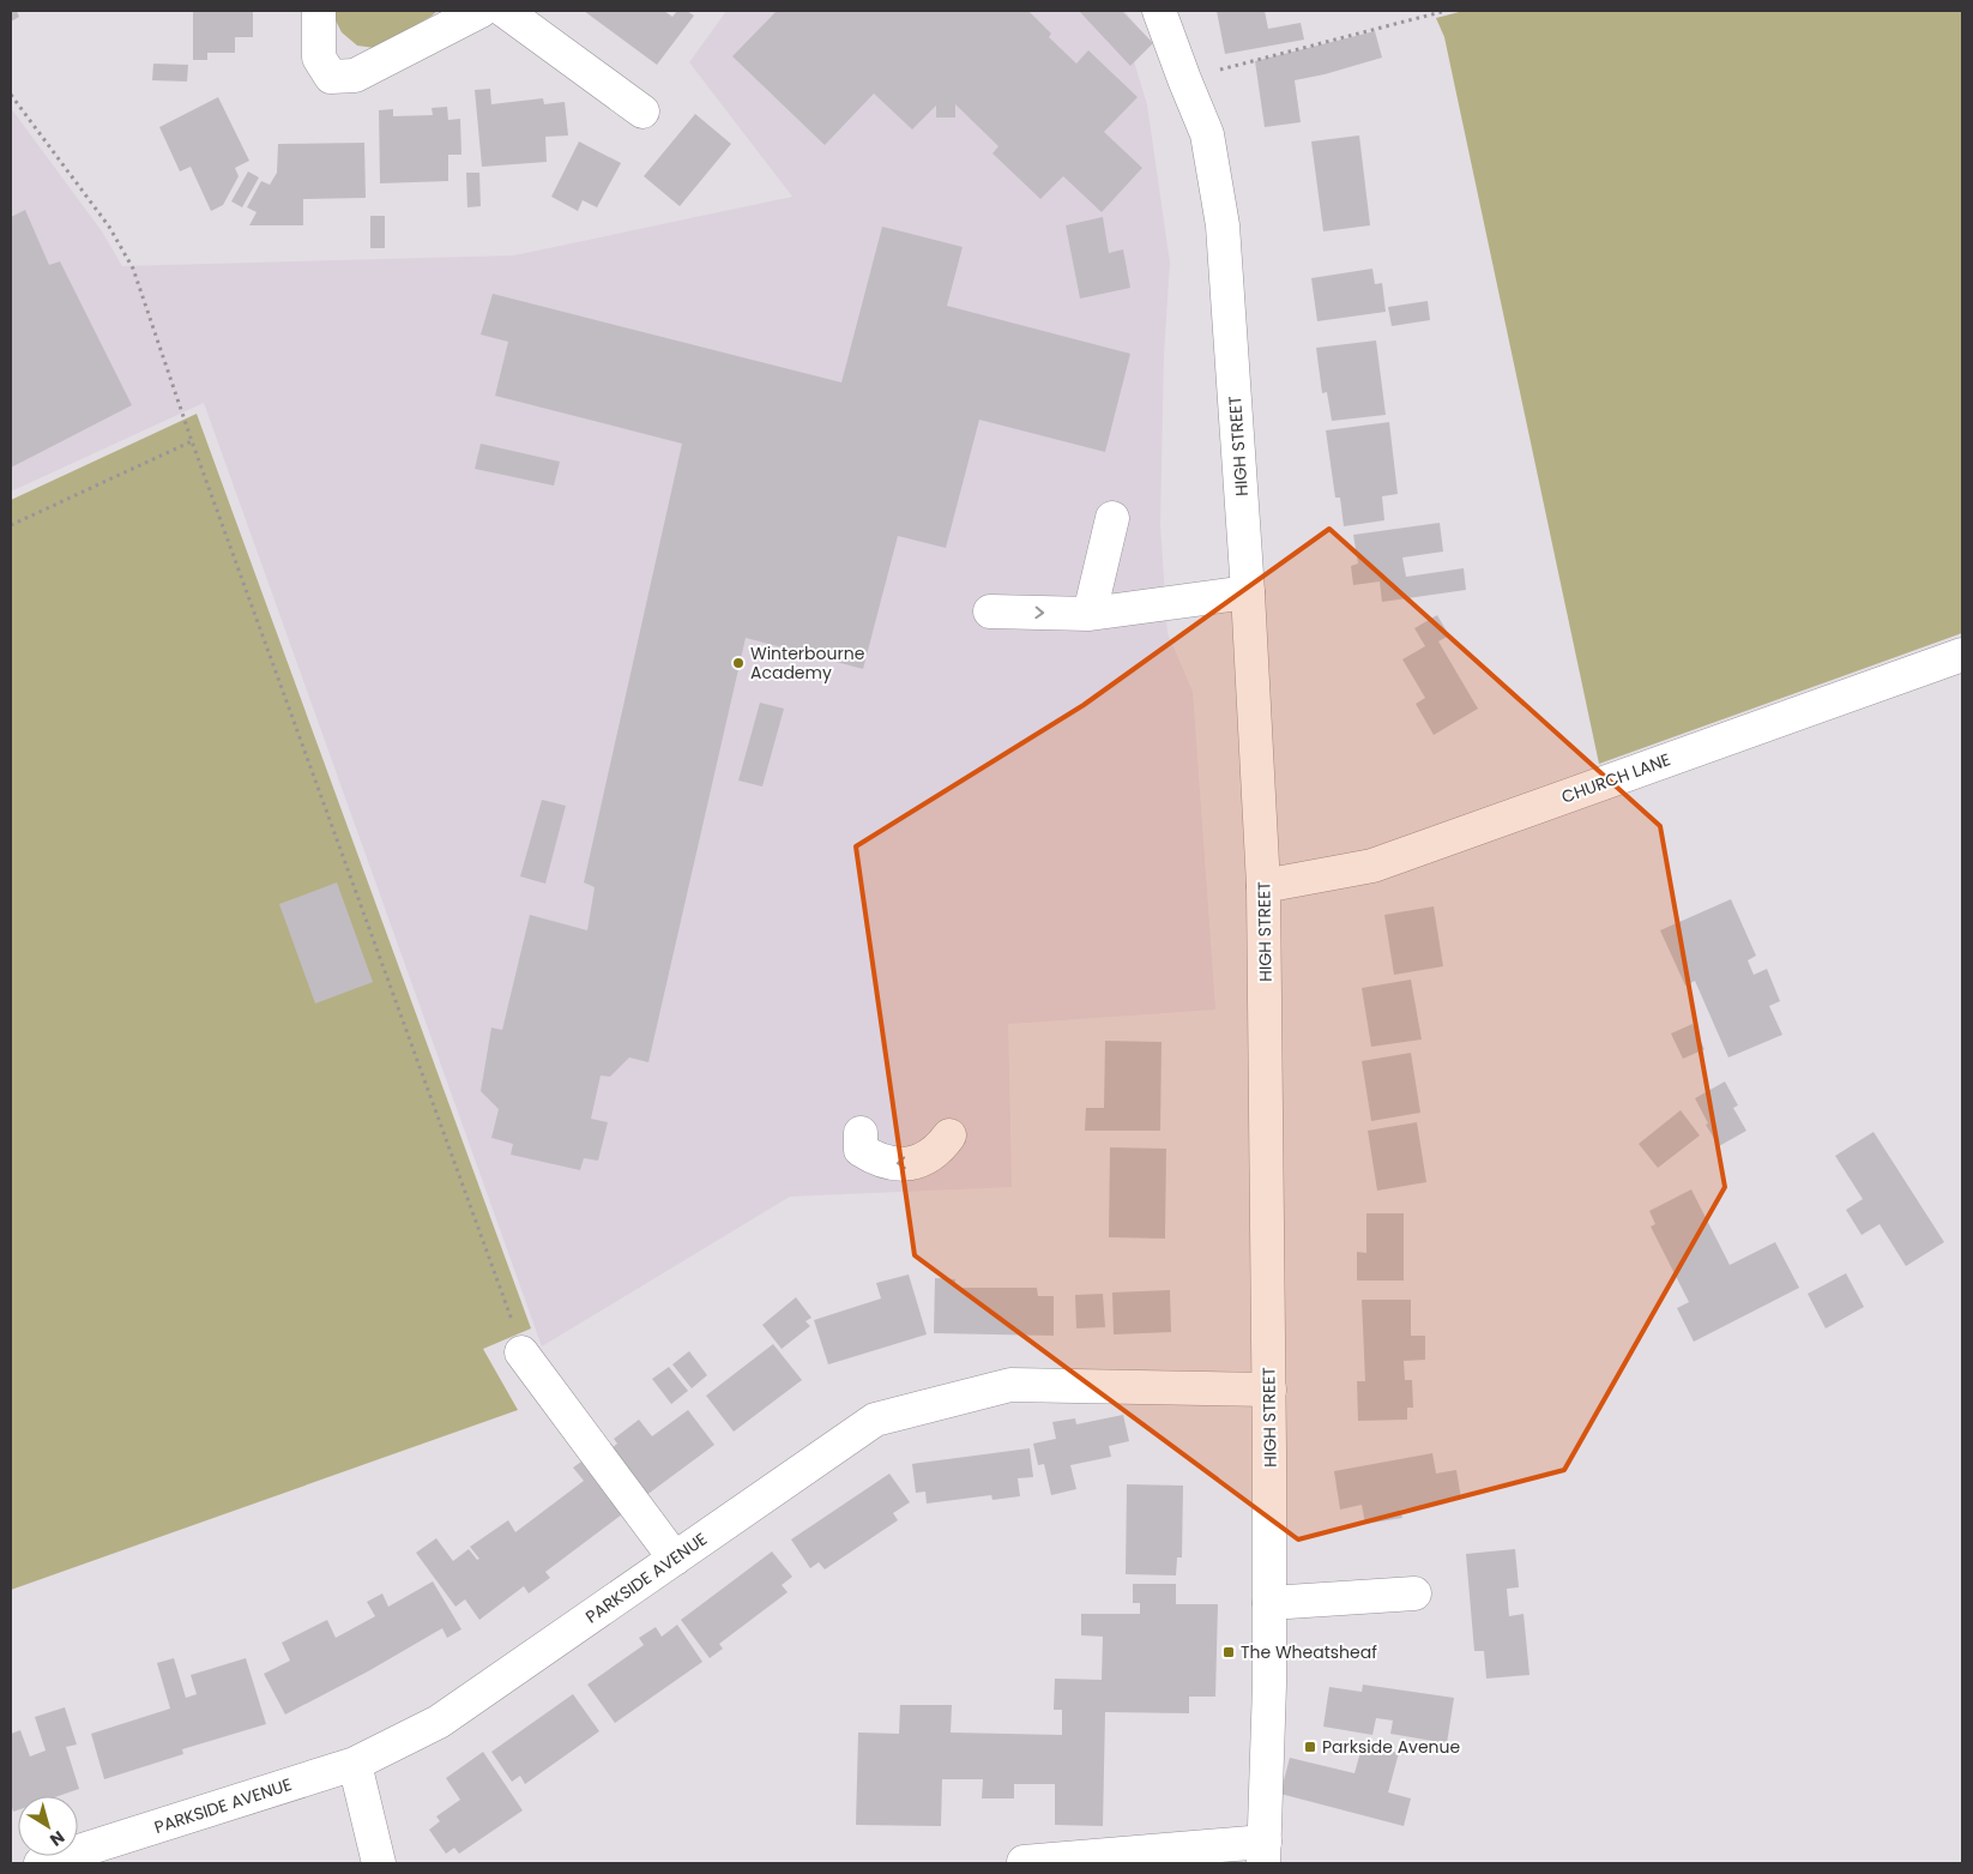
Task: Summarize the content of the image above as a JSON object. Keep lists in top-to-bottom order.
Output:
{
  "streets": {
    "street": ["HIGH STREET", "CHURCH LANE", "PARKSIDE AVENUE"]
  },
  "crossings": [
    ["HIGH STREET", "CHURCH LANE"],
    ["HIGH STREET", "PARKSIDE AVENUE"]
  ],
  "places": {
    "other": ["Winterbourne Academy"],
    "transit": ["The Wheatsheaf", "Parkside Avenue"]
  },
  "north": "bottom right"
}
